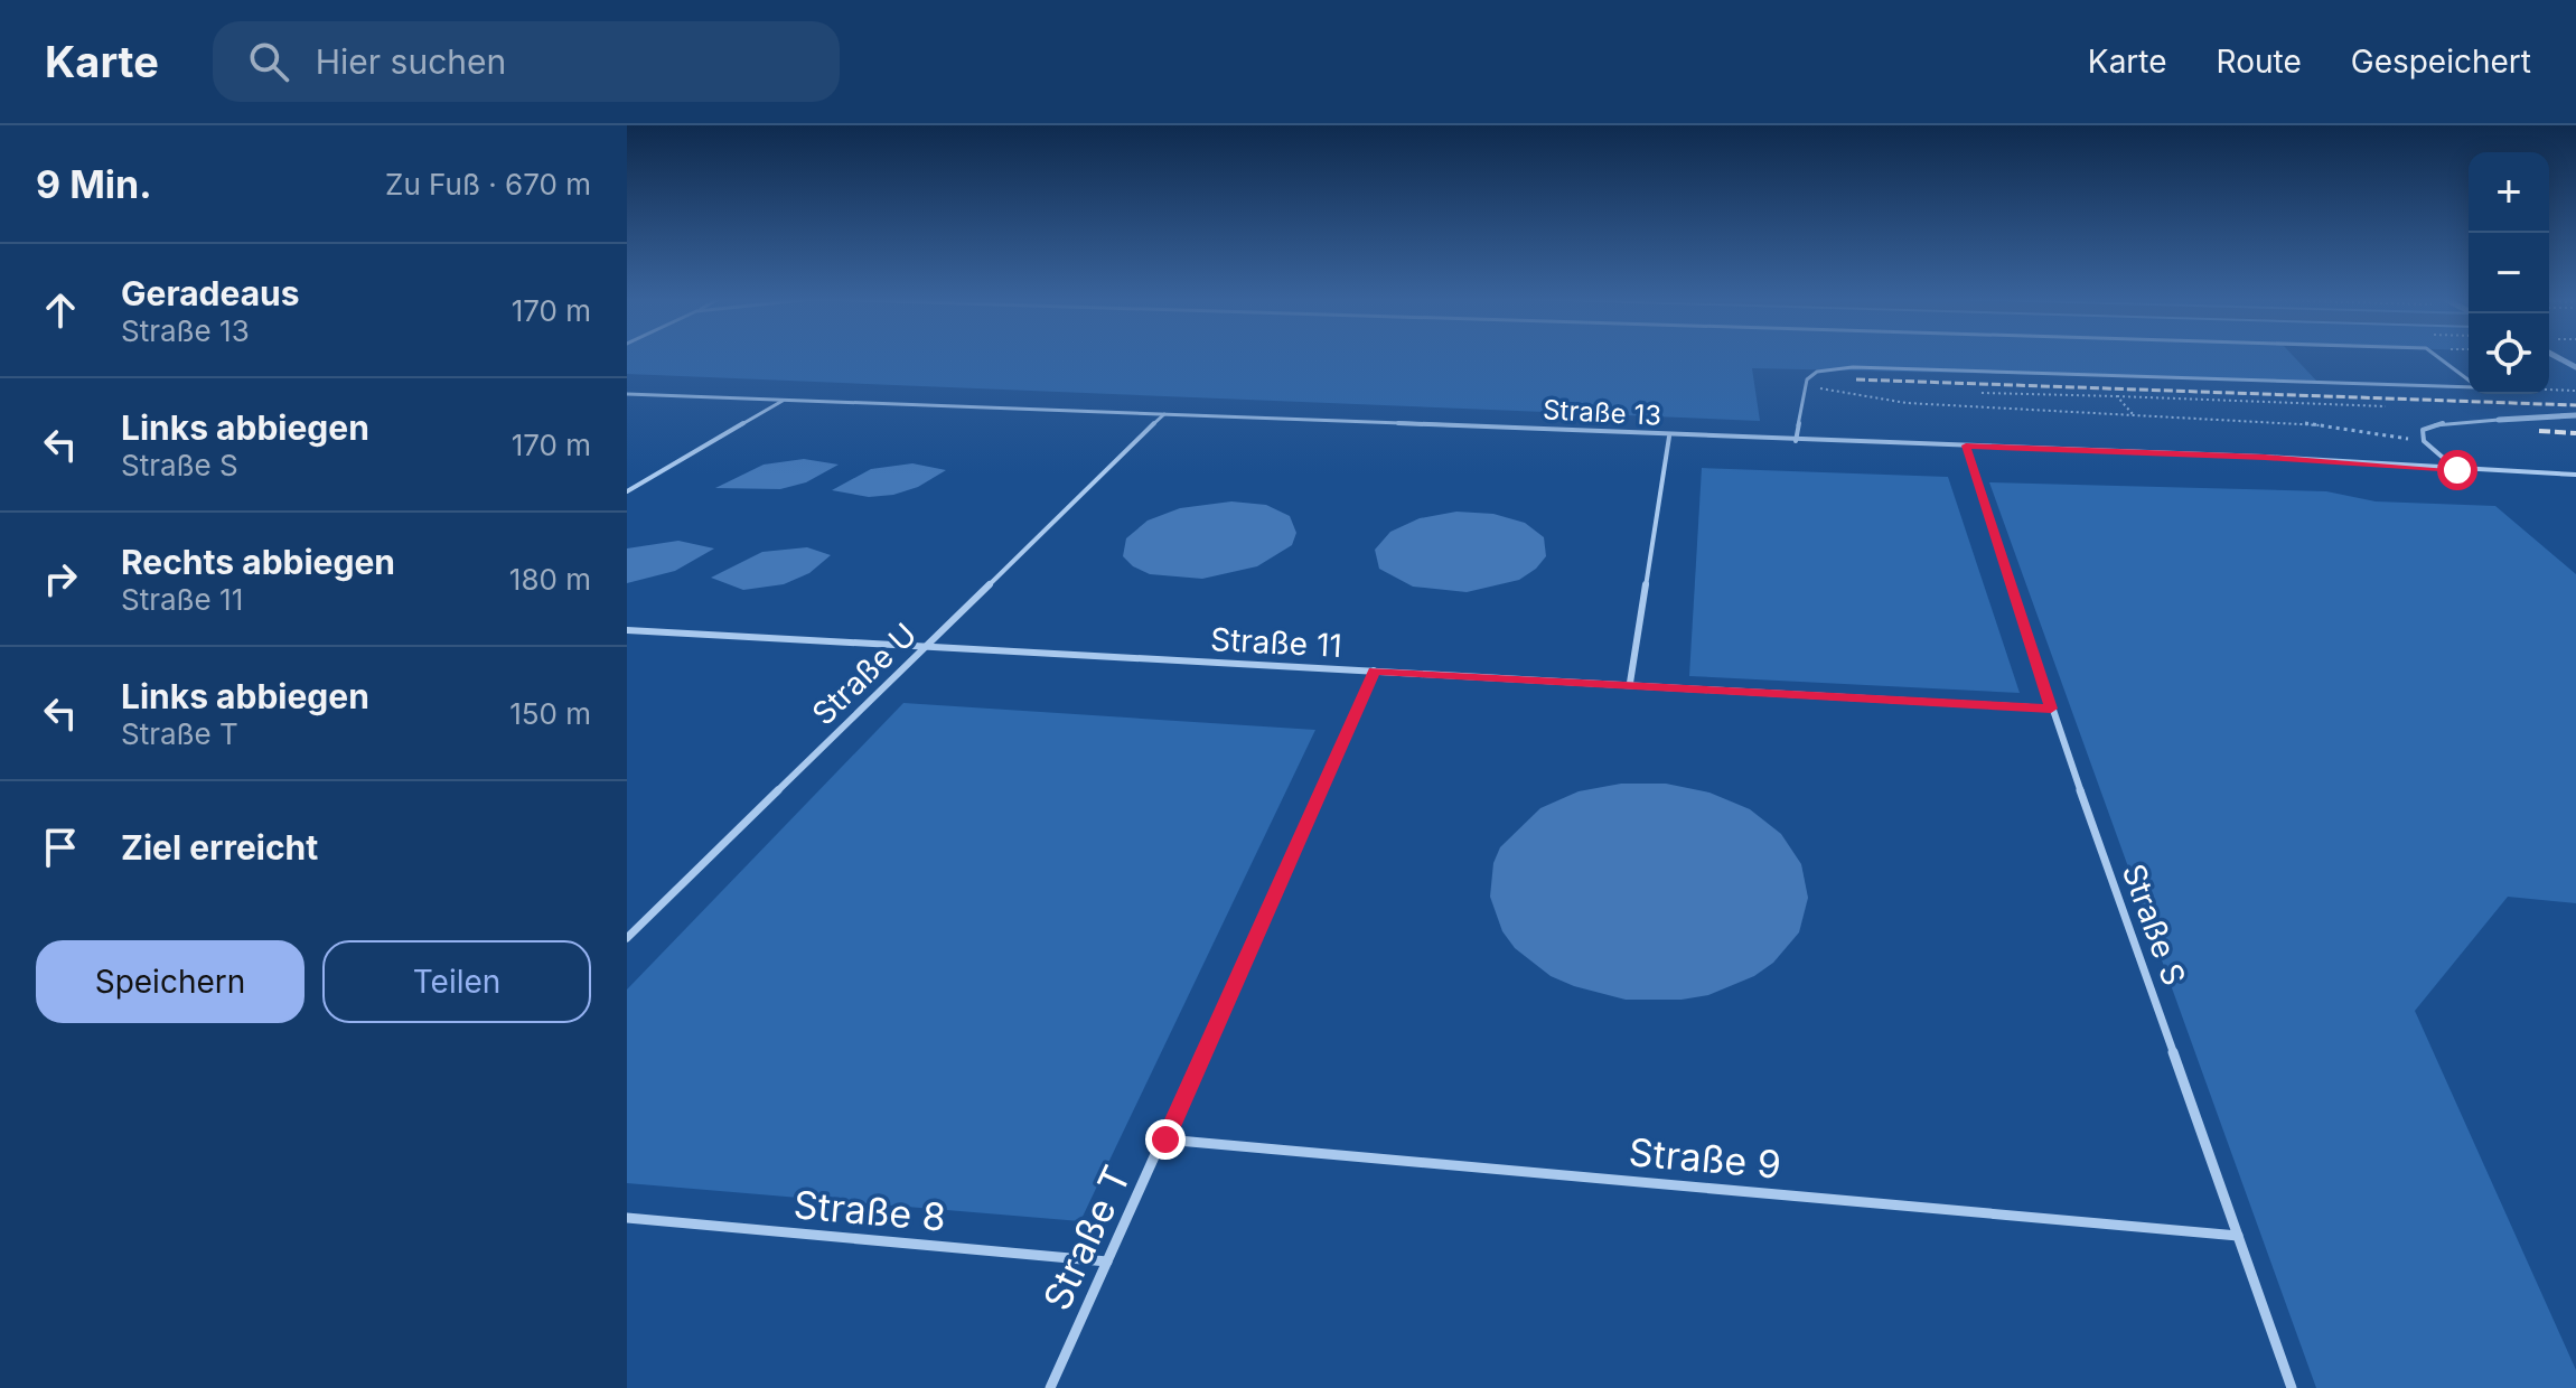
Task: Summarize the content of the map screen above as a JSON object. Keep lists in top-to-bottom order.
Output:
{
  "streets": {
    "lane": [
      "Straße 13",
      "Straße 11",
      "Straße U",
      "Straße S",
      "Straße 9",
      "Straße 8",
      "Straße T"
    ]
  },
  "crossings": [
    ["Straße 13", "Straße U"],
    ["Straße 13", "Straße S"],
    ["Straße 11", "Straße U"],
    ["Straße 11", "Straße S"],
    ["Straße 11", "Straße T"],
    ["Straße S", "Straße 9"],
    ["Straße 9", "Straße T"],
    ["Straße 8", "Straße T"]
  ],
  "page": {
    "header": "Karte",
    "search": "Hier suchen",
    "nav": ["Karte", "Route", "Gespeichert"],
    "heading": ["9 Min.", "Zu Fuß · 670 m"],
    "map_buttons": ["+", "−"],
    "list": [
      ["Geradeaus", "Straße 13", "170 m"],
      ["Links abbiegen", "Straße S", "170 m"],
      ["Rechts abbiegen", "Straße 11", "180 m"],
      ["Links abbiegen", "Straße T", "150 m"],
      "Ziel erreicht"
    ],
    "buttons": ["Speichern", "Teilen"]
  }
}
